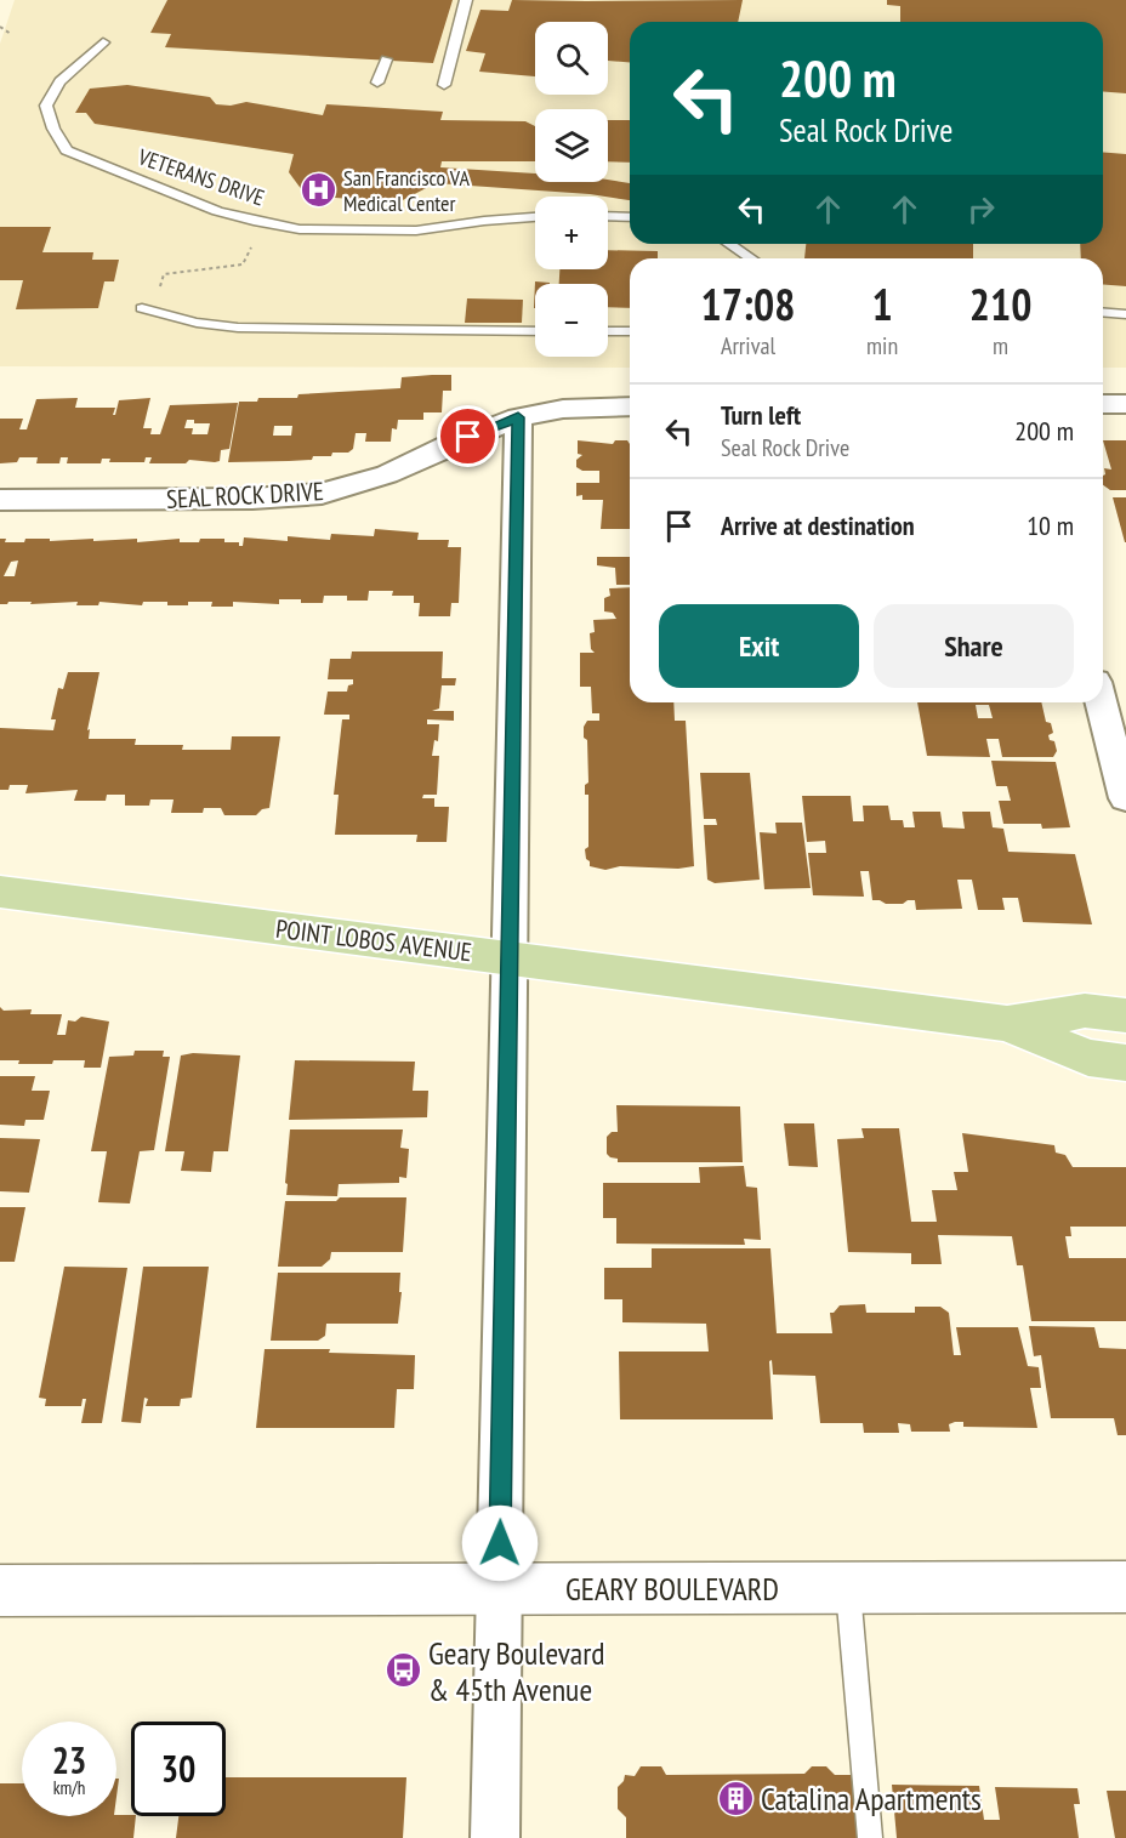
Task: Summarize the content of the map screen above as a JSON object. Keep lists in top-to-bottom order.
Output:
{
  "streets": {
    "main road": ["POINT LOBOS AVENUE"],
    "street": ["SEAL ROCK DRIVE", "GEARY BOULEVARD"],
    "lane": ["VETERANS DRIVE"]
  },
  "places": {
    "hospital": ["San Francisco VA Medical Center"],
    "bus stop": ["Geary Boulevard & 45th Avenue"],
    "building": ["Catalina Apartments"]
  },
  "page": {
    "map_buttons": ["+", "−"],
    "turn": ["200 m", "Seal Rock Drive"],
    "eta": [
      "17:08",
      "Arrival",
      "1",
      "min",
      "210",
      "m"
    ],
    "list": [
      {
        "name": "Turn left",
        "note": "Seal Rock Drive",
        "value": "200 m"
      },
      {
        "name": "Arrive at destination",
        "value": "10 m"
      }
    ],
    "buttons": ["Exit", "Share"],
    "speed": "23 km/h",
    "limit": "30"
  }
}
